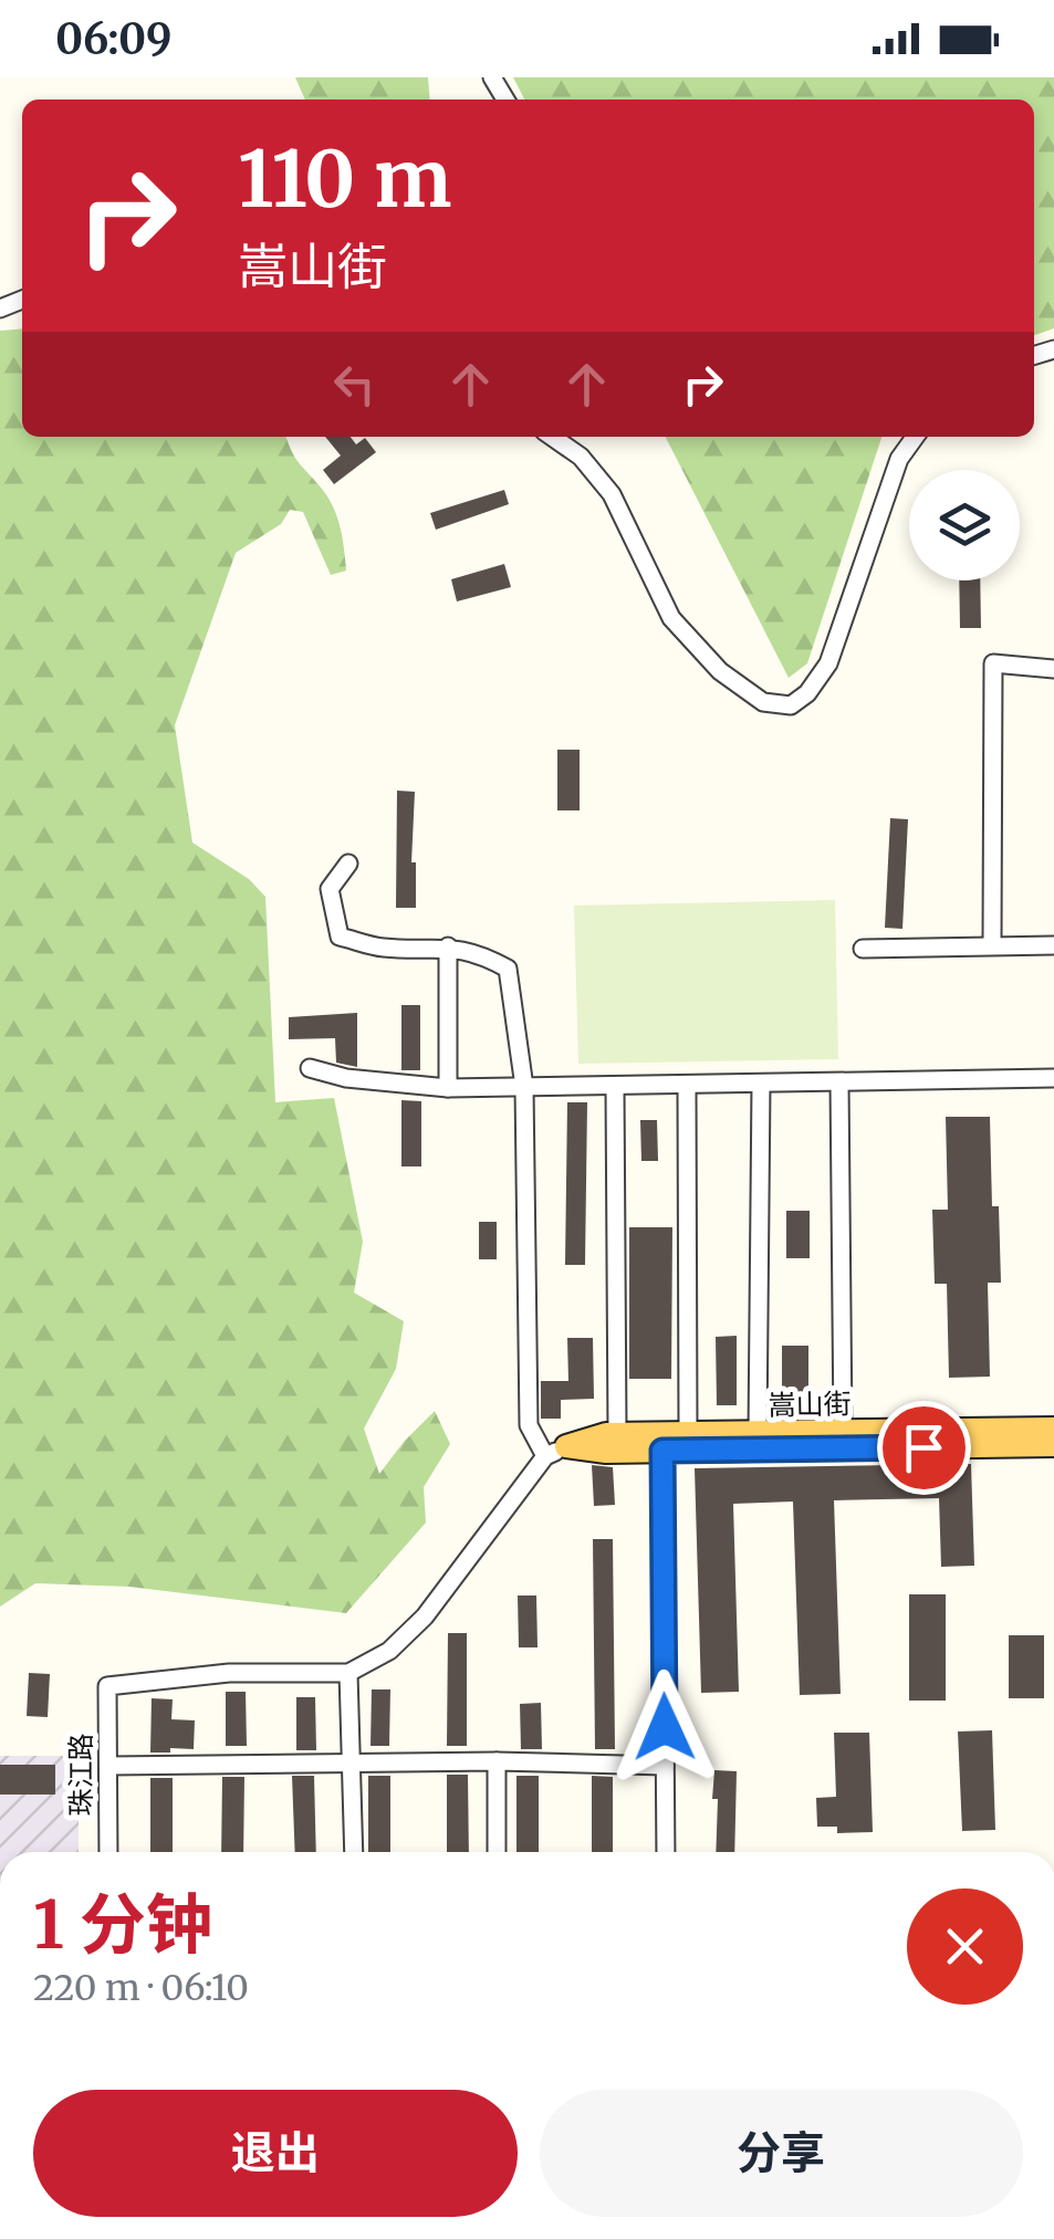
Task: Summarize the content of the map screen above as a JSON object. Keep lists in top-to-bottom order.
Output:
{
  "streets": {
    "main road": ["嵩山街"],
    "street": ["珠江路"]
  },
  "page": {
    "status": "06:09",
    "turn": ["110 m", "嵩山街"],
    "heading": ["1 分钟", "220 m · 06:10"],
    "buttons": ["退出", "分享"]
  }
}
